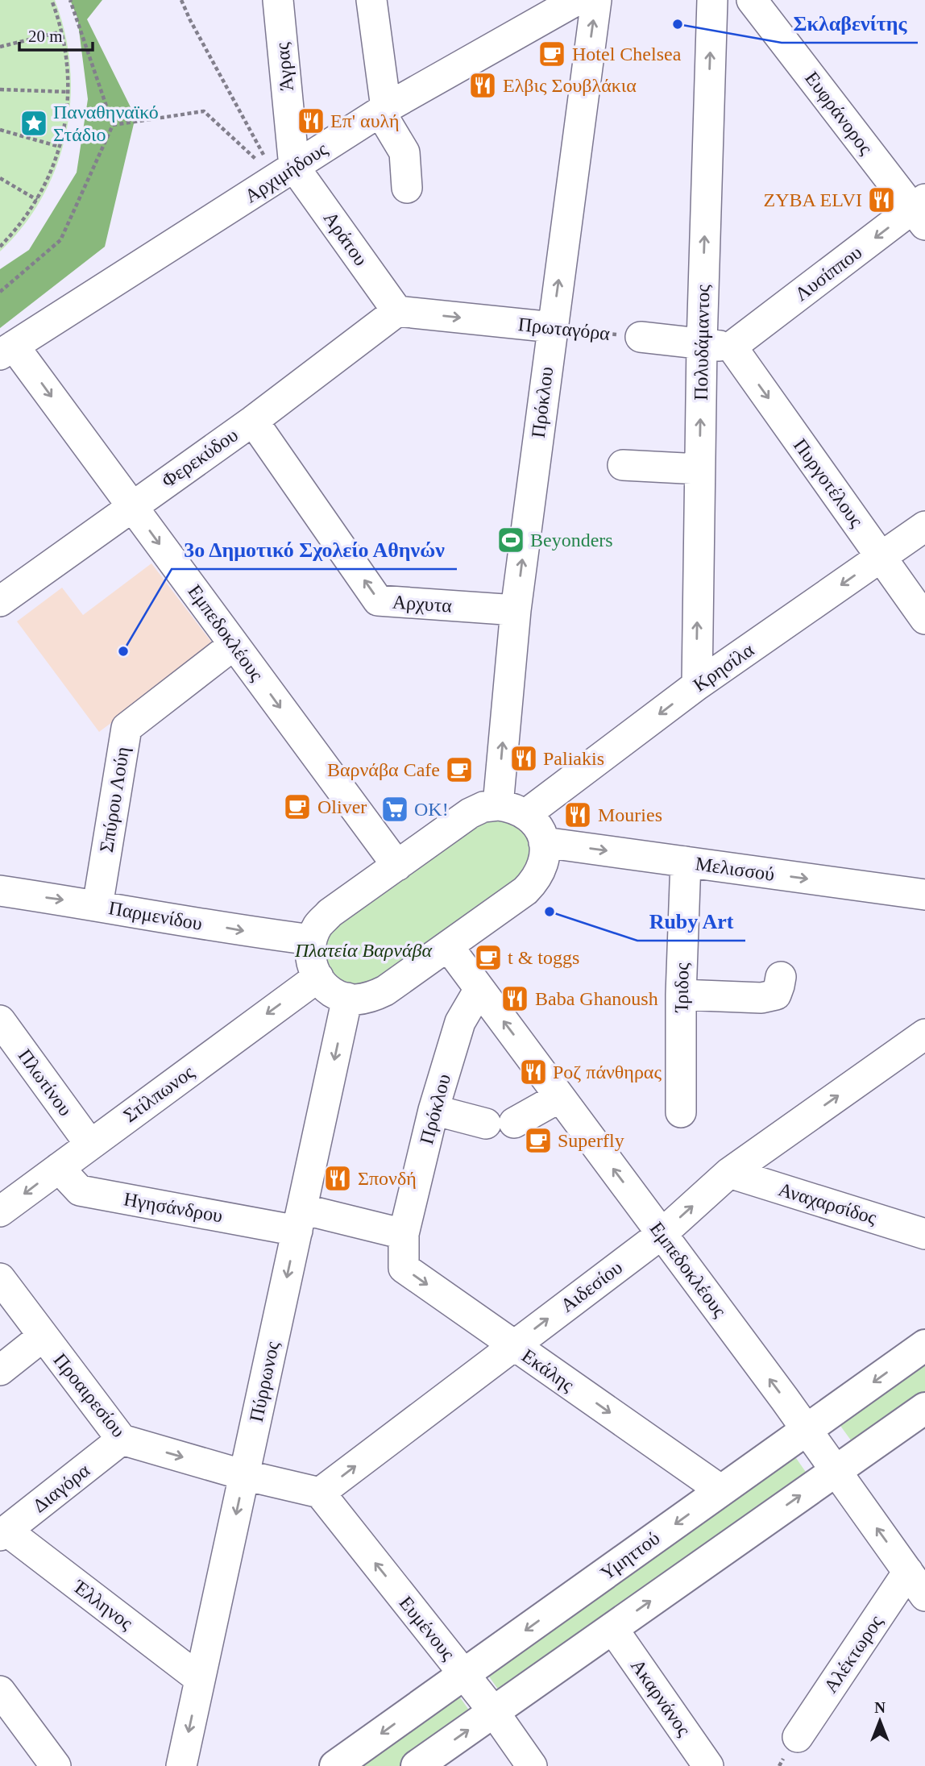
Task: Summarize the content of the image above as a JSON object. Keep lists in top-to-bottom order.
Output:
{
  "streets": {
    "main road": ["Υμηττού"],
    "street": [
      "Άγρας",
      "Ευφράνορος",
      "Αρχιμήδους",
      "Αράτου",
      "Λυσίππου",
      "Πρωταγόρα",
      "Πολυδάμαντος",
      "Πρόκλου",
      "Φερεκύδου",
      "Πυργοτέλους",
      "Αρχυτα",
      "Εμπεδοκλέους",
      "Κρησίλα",
      "Σπύρου Λούη",
      "Μελισσού",
      "Παρμενίδου",
      "Ίριδος",
      "Πλωτίνου",
      "Στίλπωνος",
      "Αναχαρσίδος",
      "Ηγησάνδρου",
      "Αιδεσίου",
      "Εκάλης",
      "Πύρρωνος",
      "Προαιρεσίου",
      "Διαγόρα",
      "Έλληνος",
      "Ευμένους",
      "Αλέκτωρος",
      "Ακαρνάνος"
    ]
  },
  "crossings": [
    ["Άγρας", "Αρχιμήδους"],
    ["Άγρας", "Αράτου"],
    ["Ευφράνορος", "Λυσίππου"],
    ["Αρχιμήδους", "Αράτου"],
    ["Αρχιμήδους", "Εμπεδοκλέους"],
    ["Αράτου", "Πρωταγόρα"],
    ["Αράτου", "Φερεκύδου"],
    ["Λυσίππου", "Πυργοτέλους"],
    ["Πρωταγόρα", "Πρόκλου"],
    ["Πρωταγόρα", "Φερεκύδου"],
    ["Πολυδάμαντος", "Κρησίλα"],
    ["Πρόκλου", "Αρχυτα"],
    ["Πρόκλου", "Εμπεδοκλέους"],
    ["Πρόκλου", "Ηγησάνδρου"],
    ["Πρόκλου", "Εκάλης"],
    ["Φερεκύδου", "Αρχυτα"],
    ["Φερεκύδου", "Εμπεδοκλέους"],
    ["Πυργοτέλους", "Κρησίλα"],
    ["Εμπεδοκλέους", "Σπύρου Λούη"],
    ["Εμπεδοκλέους", "Αιδεσίου"],
    ["Εμπεδοκλέους", "Υμηττού"],
    ["Εμπεδοκλέους", "Αλέκτωρος"],
    ["Σπύρου Λούη", "Παρμενίδου"],
    ["Μελισσού", "Ίριδος"],
    ["Πλωτίνου", "Στίλπωνος"],
    ["Στίλπωνος", "Ηγησάνδρου"],
    ["Αναχαρσίδος", "Αιδεσίου"],
    ["Ηγησάνδρου", "Εκάλης"],
    ["Ηγησάνδρου", "Πύρρωνος"],
    ["Αιδεσίου", "Εκάλης"],
    ["Αιδεσίου", "Ευμένους"],
    ["Εκάλης", "Υμηττού"],
    ["Πύρρωνος", "Προαιρεσίου"],
    ["Πύρρωνος", "Έλληνος"],
    ["Προαιρεσίου", "Διαγόρα"],
    ["Διαγόρα", "Έλληνος"],
    ["Υμηττού", "Ευμένους"]
  ],
  "one_way": [
    "Λυσίππου",
    "Πρωταγόρα",
    "Πολυδάμαντος",
    "Πρόκλου",
    "Πυργοτέλους",
    "Αρχυτα",
    "Κρησίλα",
    "Μελισσού",
    "Παρμενίδου",
    "Στίλπωνος",
    "Αιδεσίου",
    "Εκάλης",
    "Πύρρωνος",
    "Προαιρεσίου",
    "Ευμένους"
  ],
  "parks": ["Πλατεία Βαρνάβα"],
  "places": {
    "other": ["Σκλαβενίτης", "3ο Δημοτικό Σχολείο Αθηνών", "Ruby Art"],
    "cafe": [
      "Hotel Chelsea",
      "Βαρνάβα Cafe",
      "Oliver",
      "t & toggs",
      "Superfly"
    ],
    "restaurant": [
      "Ελβις Σουβλάκια",
      "Επ' αυλή",
      "ΖΥΒΑ ELVI",
      "Paliakis",
      "Mouries",
      "Baba Ghanoush",
      "Ροζ πάνθηρας",
      "Σπονδή"
    ],
    "place": ["Παναθηναϊκό Στάδιο"],
    "sports": ["Beyonders"],
    "supermarket": ["OK!"]
  },
  "scale_bar": "20 m",
  "north": "top"
}
